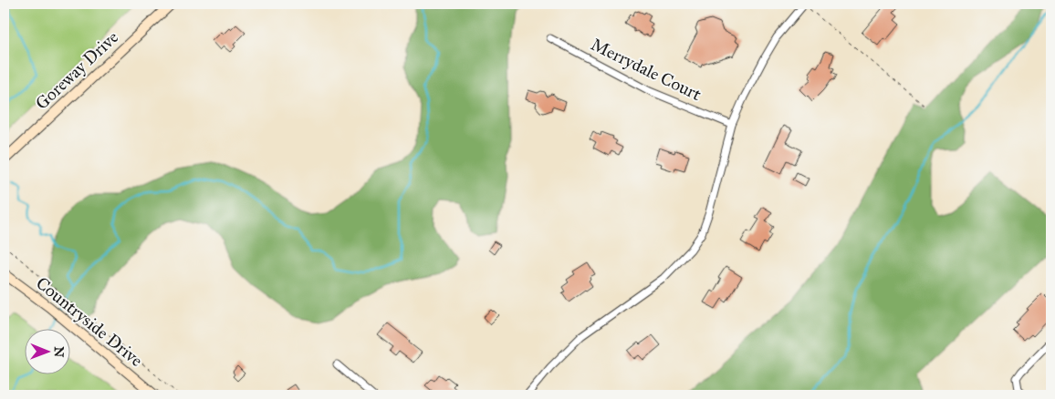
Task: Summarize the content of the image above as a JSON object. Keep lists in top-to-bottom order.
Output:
{
  "streets": {
    "street": ["Merrydale Court", "Goreway Drive", "Countryside Drive"]
  },
  "north": "right"
}
